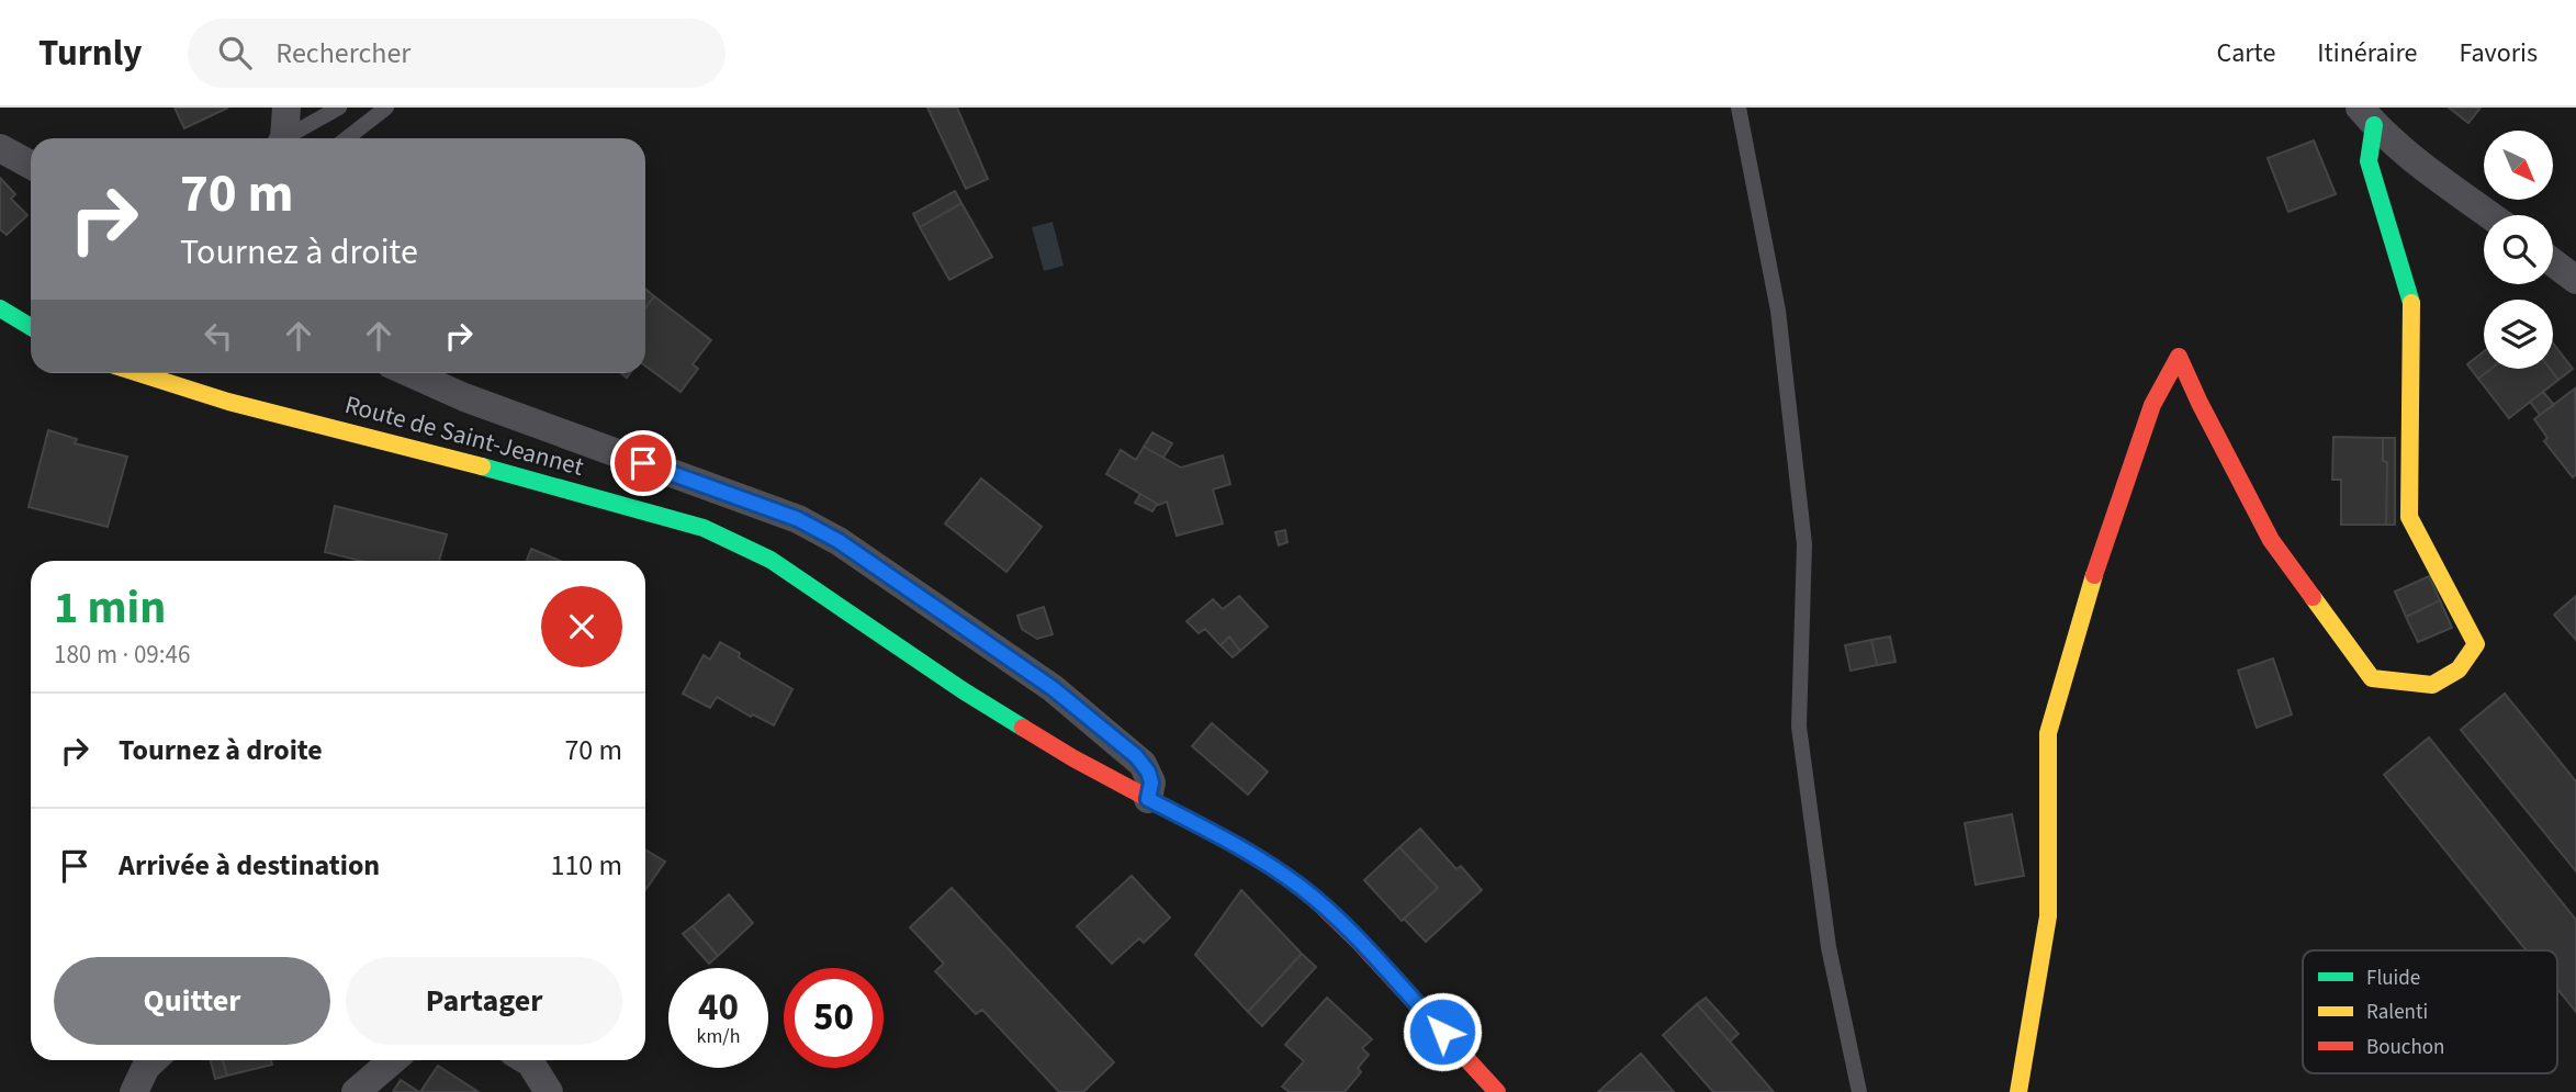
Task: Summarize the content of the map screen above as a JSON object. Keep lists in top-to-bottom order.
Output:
{
  "streets": {
    "street": ["Route de Saint-Jeannet"]
  },
  "legend": ["Fluide", "Ralenti", "Bouchon"],
  "north": "bottom right",
  "page": {
    "header": "Turnly",
    "search": "Rechercher",
    "nav": ["Carte", "Itinéraire", "Favoris"],
    "turn": ["70 m", "Tournez à droite"],
    "heading": ["1 min", "180 m · 09:46"],
    "list": [
      {
        "name": "Tournez à droite",
        "value": "70 m"
      },
      {
        "name": "Arrivée à destination",
        "value": "110 m"
      }
    ],
    "buttons": ["Quitter", "Partager"],
    "speed": "40 km/h",
    "limit": "50"
  }
}
